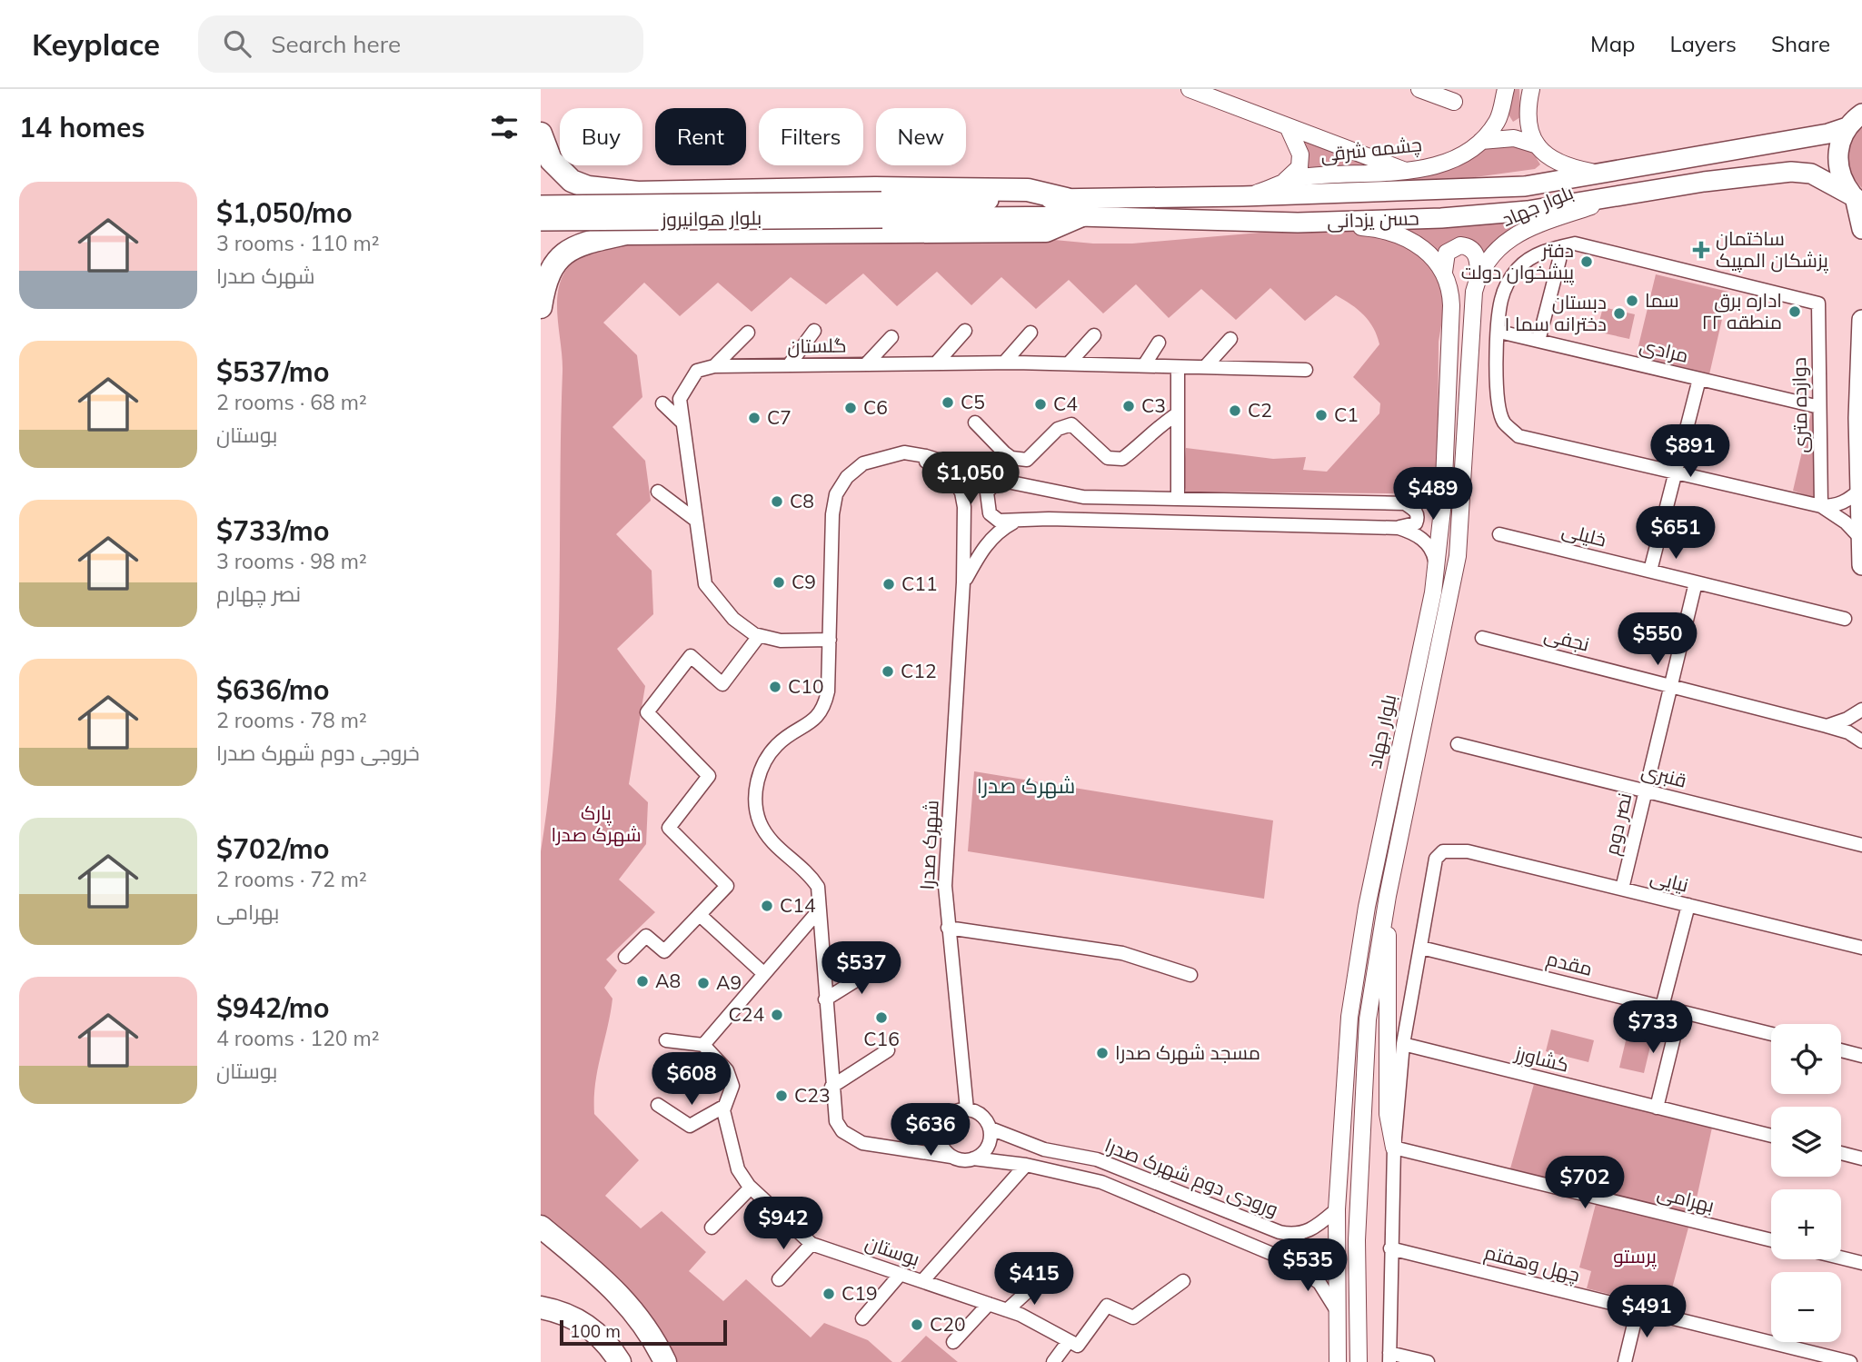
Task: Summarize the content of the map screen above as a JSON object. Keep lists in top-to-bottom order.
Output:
{
  "streets": {
    "main road": ["بلوار هوانیروز", "حسن یزدانی"],
    "street": [
      "چشمه شرقی",
      "بلوار جهاد",
      "گلستان",
      "مرادی",
      "دوازده متری",
      "خلیلی",
      "نجفی",
      "قنبری",
      "نصر دوم",
      "شهرک صدرا",
      "نیایی",
      "مقدم",
      "کشاورز",
      "ورودی دوم شهرک صدرا",
      "بهرامی",
      "بوستان",
      "چهل وهفتم"
    ]
  },
  "crossings": [
    ["چشمه شرقی", "حسن یزدانی"],
    ["بلوار جهاد", "حسن یزدانی"],
    ["بلوار جهاد", "ورودی دوم شهرک صدرا"],
    ["بلوار هوانیروز", "حسن یزدانی"],
    ["مرادی", "دوازده متری"],
    ["خلیلی", "نصر دوم"],
    ["نجفی", "نصر دوم"],
    ["قنبری", "نصر دوم"],
    ["نصر دوم", "نیایی"],
    ["شهرک صدرا", "ورودی دوم شهرک صدرا"],
    ["نیایی", "مقدم"]
  ],
  "districts": ["شهرک صدرا"],
  "parks": ["پارک شهرک صدرا", "پرستو"],
  "places": {
    "health": ["ساختمان پزشکان المپیک"],
    "other": [
      "دفتر پیشخوان دولت",
      "سما",
      "اداره برق منطقه ۲۲",
      "دبستان دخترانه سما ۱",
      "C5",
      "C4",
      "C3",
      "C6",
      "C2",
      "C1",
      "C7",
      "C8",
      "C9",
      "C11",
      "C12",
      "C10",
      "C14",
      "A8",
      "A9",
      "C24",
      "C16",
      "مسجد شهرک صدرا",
      "C23",
      "C19",
      "C20"
    ]
  },
  "scale_bar": "100 m",
  "page": {
    "header": "Keyplace",
    "search": "Search here",
    "nav": ["Map", "Layers", "Share"],
    "heading": "14 homes",
    "chip": [
      "Buy",
      "Rent",
      "Filters",
      "New"
    ],
    "list": [
      {
        "name": "$1,050/mo",
        "note": "3 rooms · 110 m² · شهرک صدرا"
      },
      {
        "name": "$537/mo",
        "note": "2 rooms · 68 m² · بوستان"
      },
      {
        "name": "$733/mo",
        "note": "3 rooms · 98 m² · نصر چهارم"
      },
      {
        "name": "$636/mo",
        "note": "2 rooms · 78 m² · خروجی دوم شهرک صدرا"
      },
      {
        "name": "$702/mo",
        "note": "2 rooms · 72 m² · بهرامی"
      },
      {
        "name": "$942/mo",
        "note": "4 rooms · 120 m² · بوستان"
      }
    ],
    "price": [
      "$891",
      "$1,050",
      "$489",
      "$651",
      "$550",
      "$537",
      "$733",
      "$608",
      "$636",
      "$702",
      "$942",
      "$535",
      "$415",
      "$491"
    ],
    "map_buttons": ["+", "−"],
    "scale": "100 m"
  }
}
